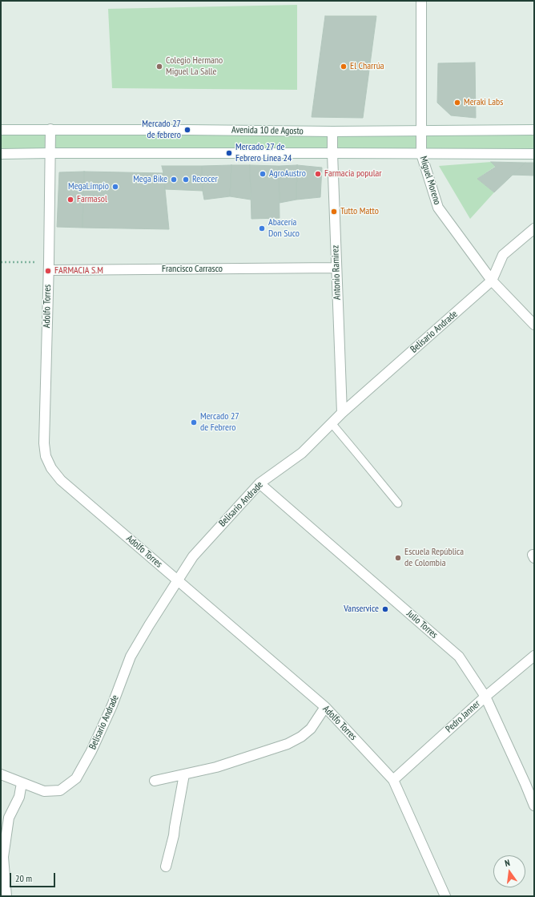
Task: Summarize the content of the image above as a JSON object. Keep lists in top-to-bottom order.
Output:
{
  "streets": {
    "street": [
      "Avenida 10 de Agosto",
      "Miguel Moreno",
      "Francisco Carrasco",
      "Antonio Ramirez",
      "Adolfo Torres",
      "Belisario Andrade",
      "Julio Torres",
      "Pedro Janner"
    ]
  },
  "crossings": [
    ["Avenida 10 de Agosto", "Miguel Moreno"],
    ["Avenida 10 de Agosto", "Antonio Ramirez"],
    ["Avenida 10 de Agosto", "Adolfo Torres"],
    ["Miguel Moreno", "Belisario Andrade"],
    ["Francisco Carrasco", "Antonio Ramirez"],
    ["Francisco Carrasco", "Adolfo Torres"],
    ["Antonio Ramirez", "Belisario Andrade"],
    ["Adolfo Torres", "Belisario Andrade"],
    ["Adolfo Torres", "Pedro Janner"],
    ["Belisario Andrade", "Julio Torres"],
    ["Julio Torres", "Pedro Janner"]
  ],
  "places": [
    "Colegio Hermano Miguel La Salle",
    "El Charrúa",
    "Meraki Labs",
    "Mercado 27 de febrero",
    "Mercado 27 de Febrero Linea 24",
    "AgroAustro",
    "Farmacia popular",
    "Mega Bike",
    "Recocer",
    "MegaLimpio",
    "Farmasol",
    "Tutto Matto",
    "Abacería Don Suco",
    "FARMACIA S.M",
    "Mercado 27 de Febrero",
    "Escuela República de Colombia",
    "Vanservice"
  ],
  "scale_bar": "20 m",
  "north": "top"
}
